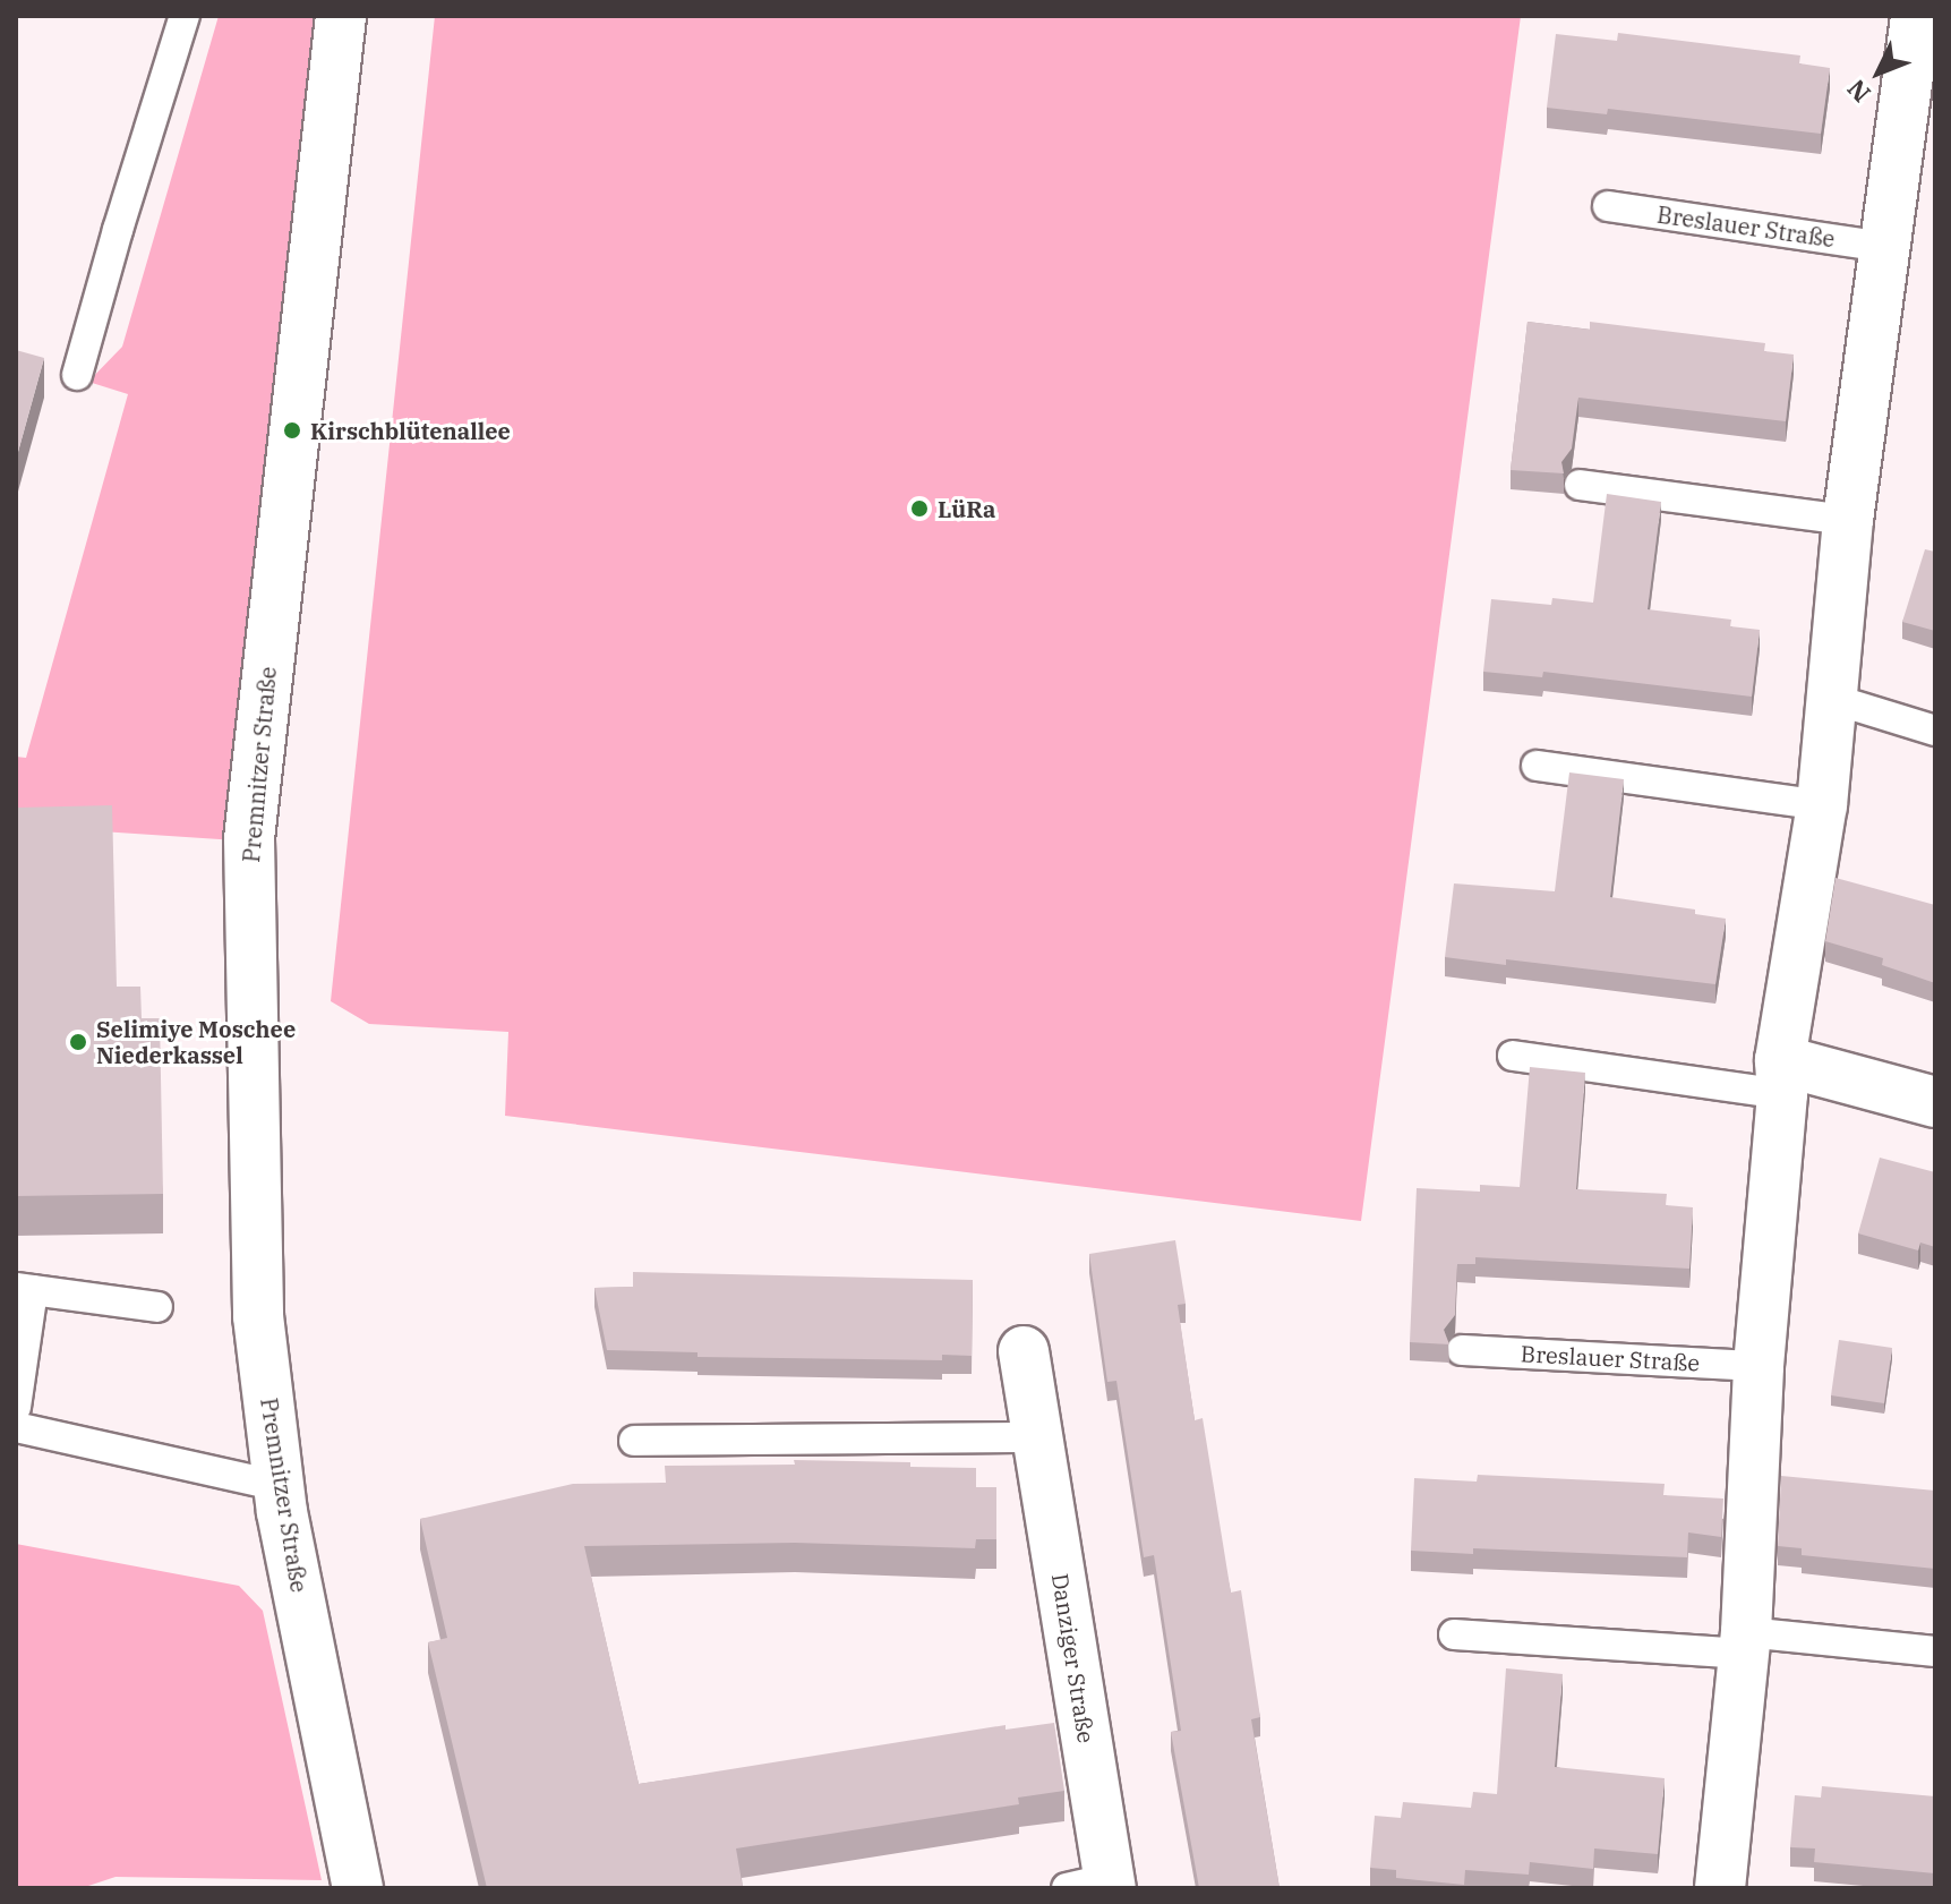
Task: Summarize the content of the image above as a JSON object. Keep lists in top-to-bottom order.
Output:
{
  "streets": {
    "street": ["Premnitzer Straße", "Danziger Straße"],
    "lane": ["Breslauer Straße"]
  },
  "places": ["Kirschblütenallee", "LüRa", "Selimiye Moschee Niederkassel"],
  "north": "bottom left"
}
